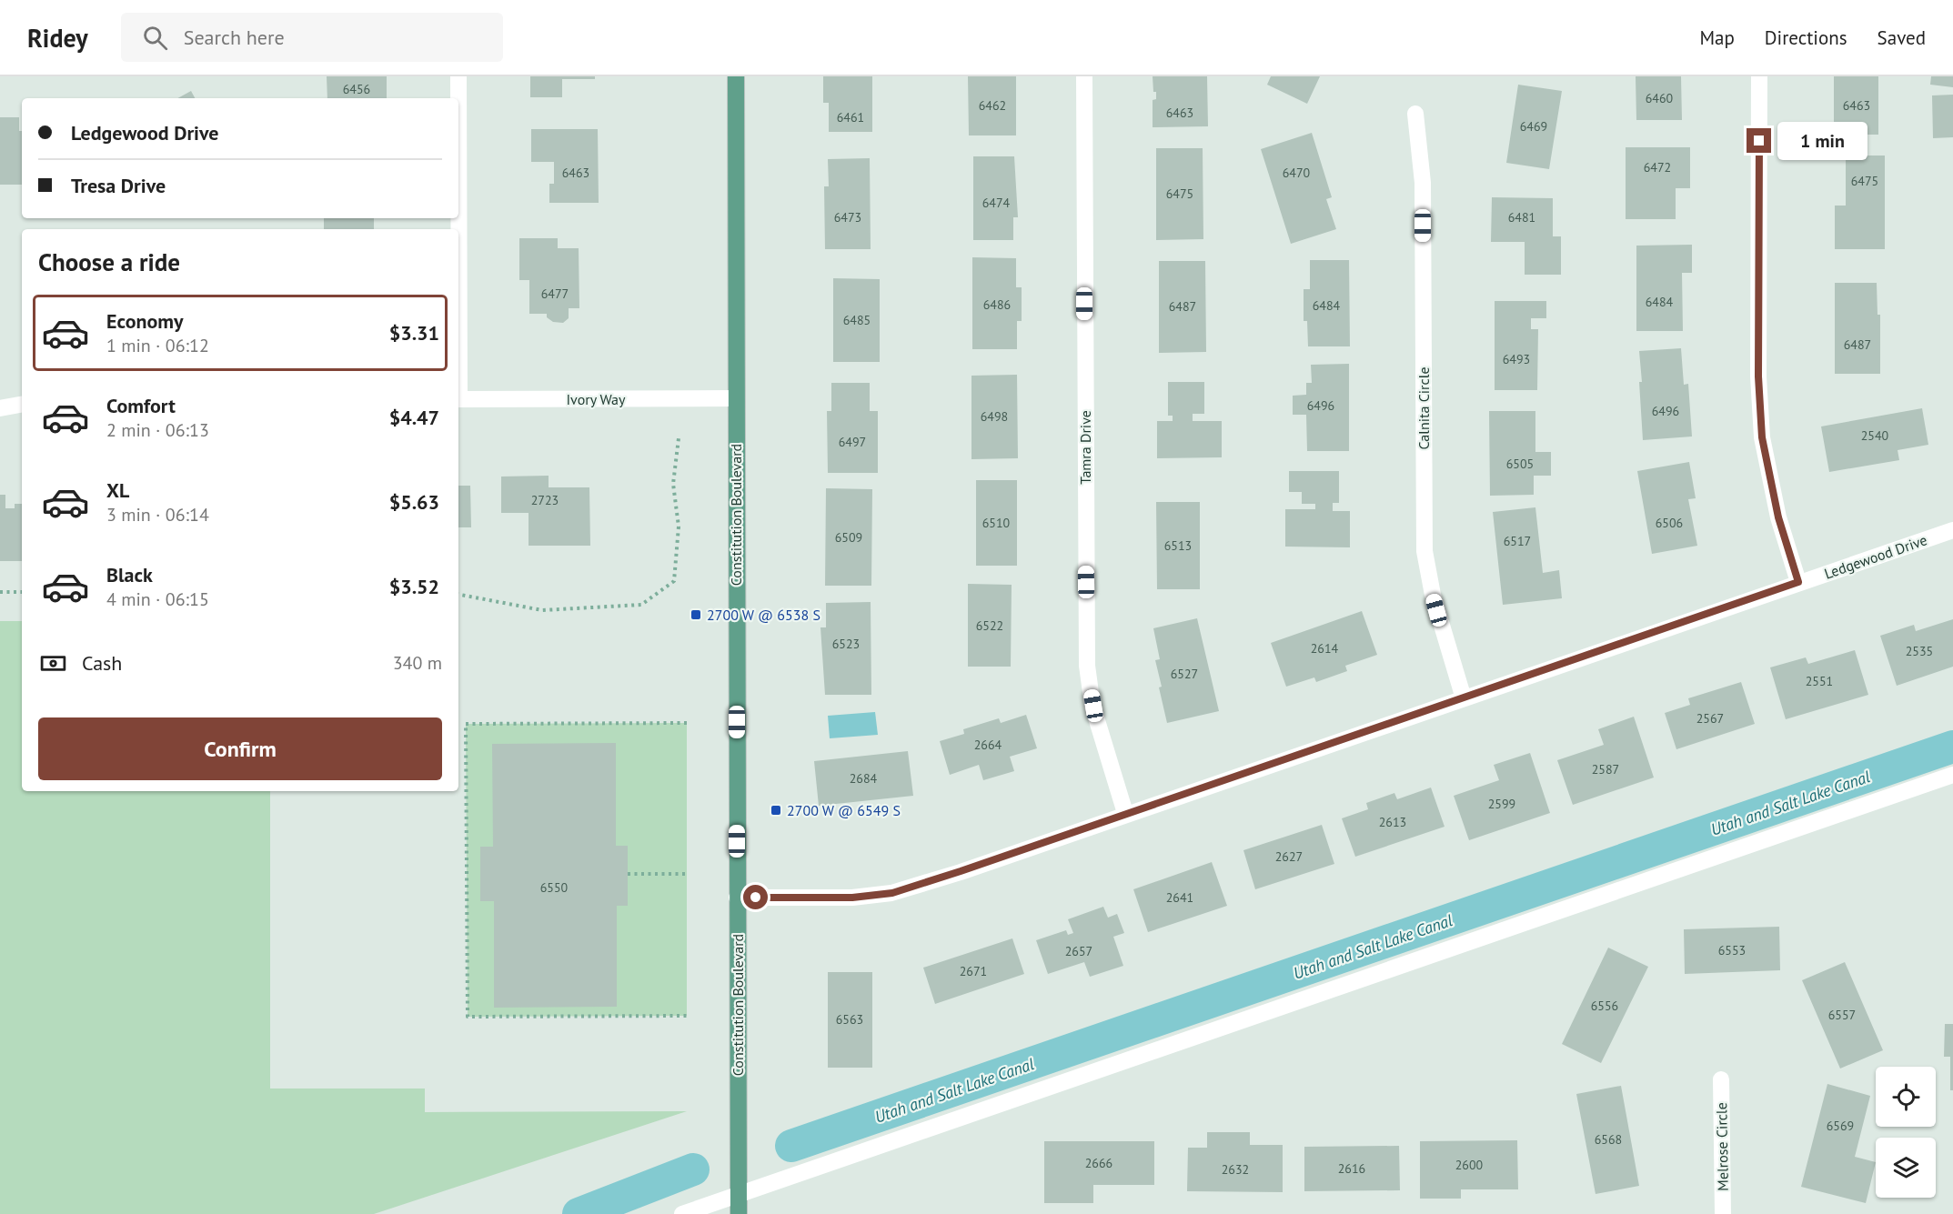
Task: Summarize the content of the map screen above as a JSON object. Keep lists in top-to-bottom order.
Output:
{
  "streets": {
    "main road": ["Constitution Boulevard"],
    "street": [
      "Ivory Way",
      "Calnita Circle",
      "Tamra Drive",
      "Ledgewood Drive",
      "Melrose Circle"
    ]
  },
  "crossings": [
    ["Ivory Way", "Constitution Boulevard"],
    ["Calnita Circle", "Ledgewood Drive"],
    ["Tamra Drive", "Ledgewood Drive"],
    ["Constitution Boulevard", "Ledgewood Drive"]
  ],
  "water": ["Utah and Salt Lake Canal"],
  "places": {
    "transit": ["2700 W @ 6538 S", "2700 W @ 6549 S"]
  },
  "house_numbers": [
    "6456",
    "6460",
    "6462",
    "6463",
    "6463",
    "6461",
    "6469",
    "6472",
    "6463",
    "6470",
    "6475",
    "6475",
    "6474",
    "6473",
    "6481",
    "6477",
    "6484",
    "6486",
    "6484",
    "6487",
    "6485",
    "6487",
    "6493",
    "6496",
    "6496",
    "6498",
    "2540",
    "6497",
    "6505",
    "2723",
    "6510",
    "6506",
    "6509",
    "6517",
    "6513",
    "6522",
    "6523",
    "2614",
    "2535",
    "6527",
    "2551",
    "2567",
    "2664",
    "2587",
    "2684",
    "2599",
    "2613",
    "2627",
    "6550",
    "2641",
    "6553",
    "2657",
    "2671",
    "6556",
    "6557",
    "6563",
    "6569",
    "6568",
    "2666",
    "2600",
    "2616",
    "2632"
  ],
  "page": {
    "header": "Ridey",
    "search": "Search here",
    "nav": ["Map", "Directions", "Saved"],
    "banner": ["Ledgewood Drive", "Tresa Drive"],
    "bubble": "1 min",
    "heading": "Choose a ride",
    "list": [
      {
        "name": "Economy",
        "note": "1 min · 06:12",
        "value": "$3.31"
      },
      {
        "name": "Comfort",
        "note": "2 min · 06:13",
        "value": "$4.47"
      },
      {
        "name": "XL",
        "note": "3 min · 06:14",
        "value": "$5.63"
      },
      {
        "name": "Black",
        "note": "4 min · 06:15",
        "value": "$3.52"
      }
    ],
    "pay": ["Cash", "340 m"],
    "buttons": "Confirm"
  }
}
